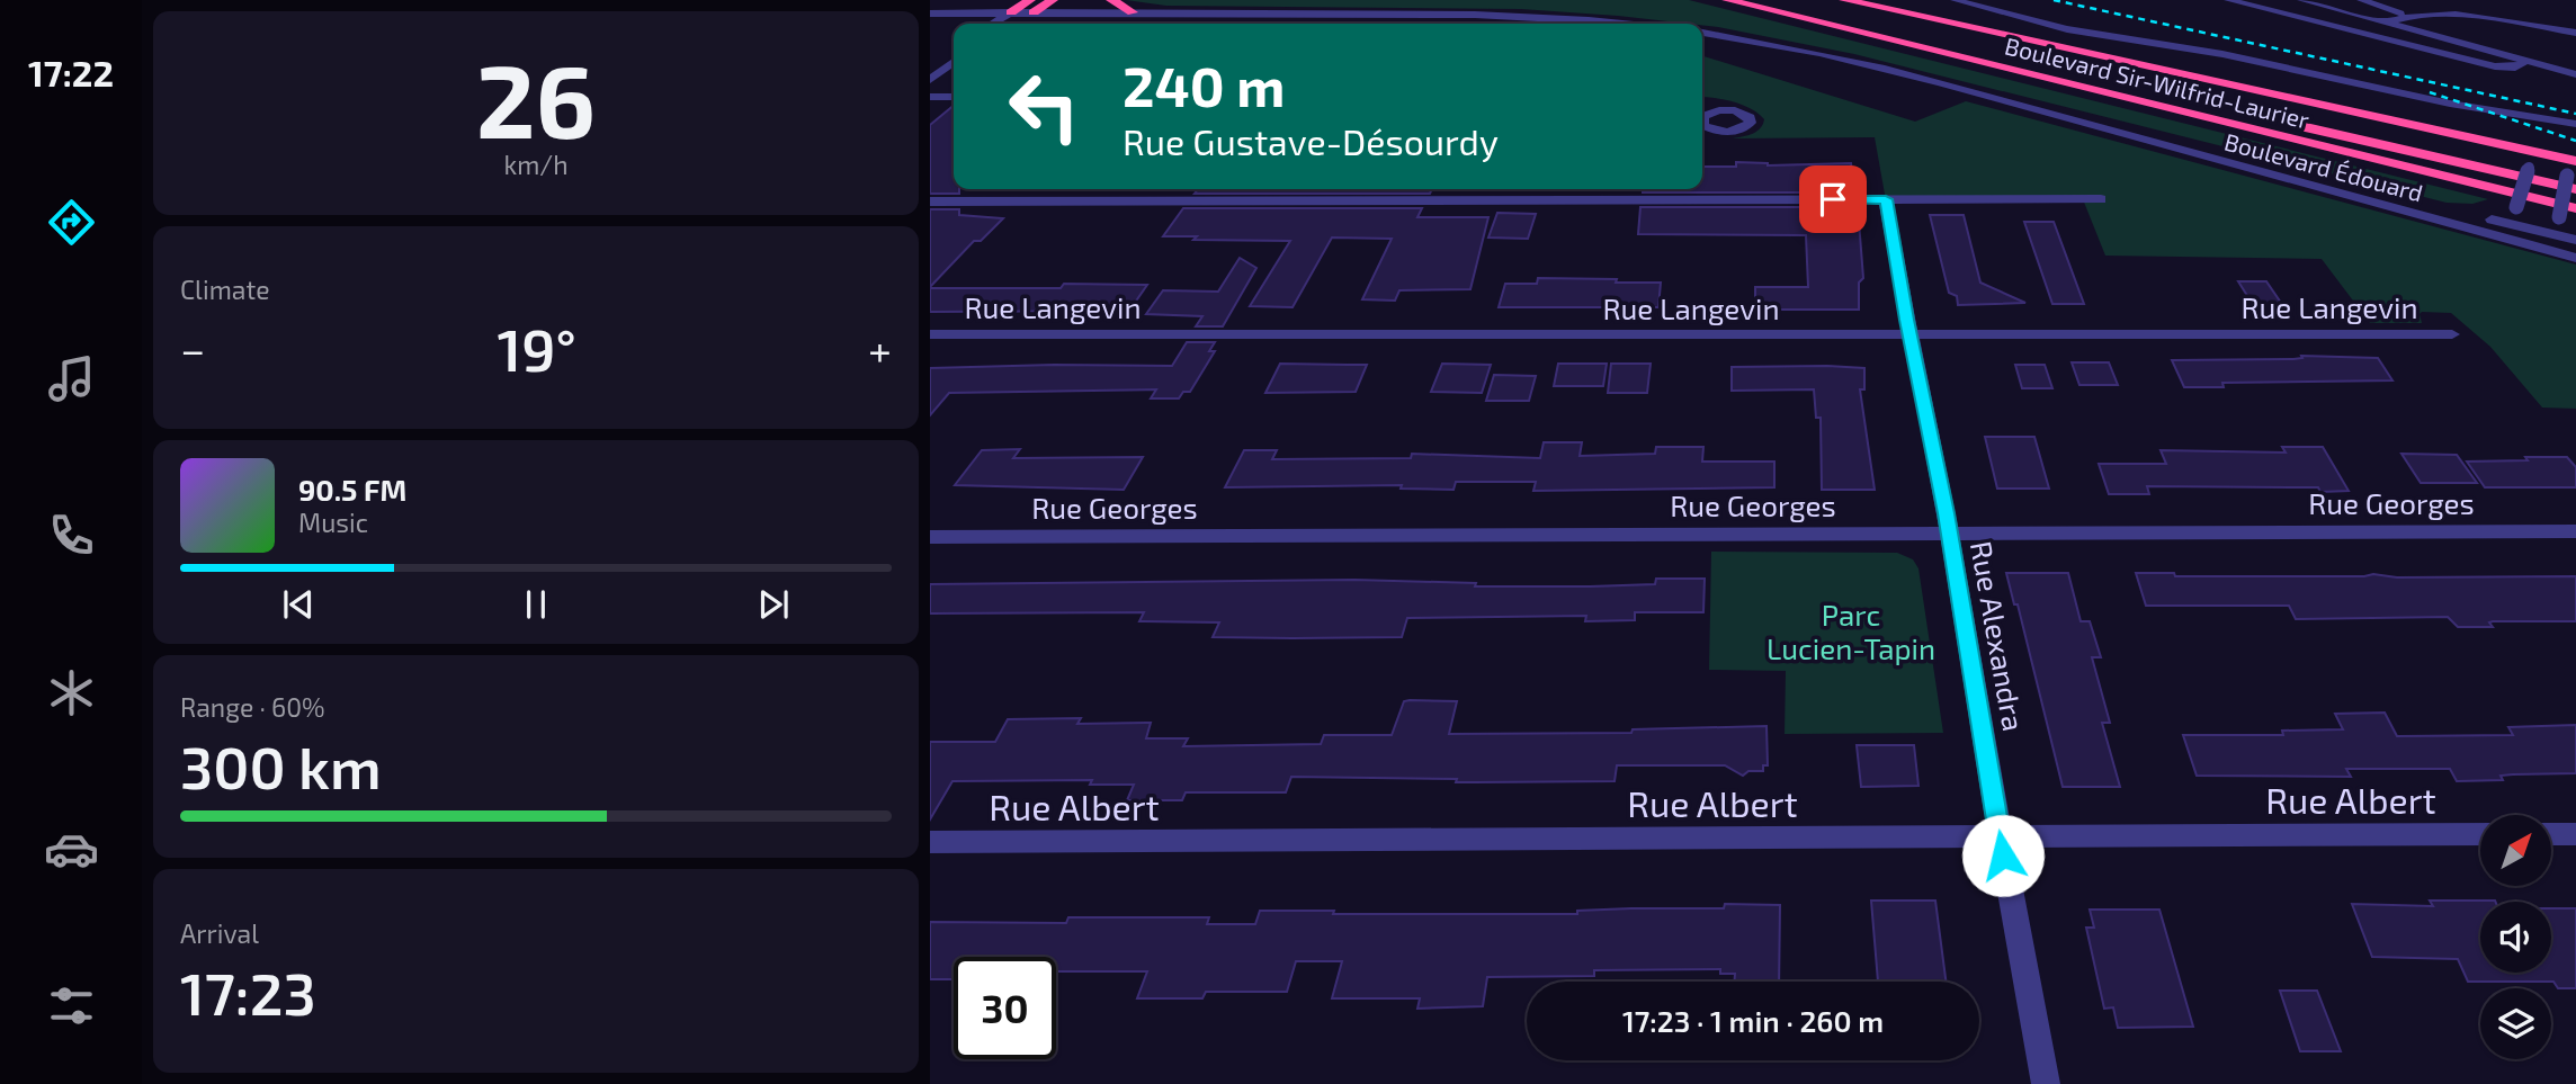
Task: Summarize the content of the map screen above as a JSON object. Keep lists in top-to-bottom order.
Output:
{
  "streets": {
    "highway": ["Boulevard Sir-Wilfrid-Laurier"],
    "street": [
      "Boulevard Édouard",
      "Rue Langevin",
      "Rue Georges",
      "Rue Alexandra",
      "Rue Albert"
    ]
  },
  "crossings": [
    ["Rue Langevin", "Rue Alexandra"],
    ["Rue Georges", "Rue Alexandra"],
    ["Rue Alexandra", "Rue Albert"]
  ],
  "parks": ["Parc Lucien-Tapin"],
  "north": "top right",
  "page": {
    "tabs": "17:22",
    "tile": [
      ["26", "km/h"],
      "Climate",
      ["Range · 60%", "300 km"],
      ["Arrival", "17:23"]
    ],
    "turn": ["240 m", "Rue Gustave-Désourdy"],
    "heat": ["−", "19°", "+"],
    "song": ["90.5 FM", "Music"],
    "limit": "30",
    "trip": "17:23 · 1 min · 260 m"
  }
}
